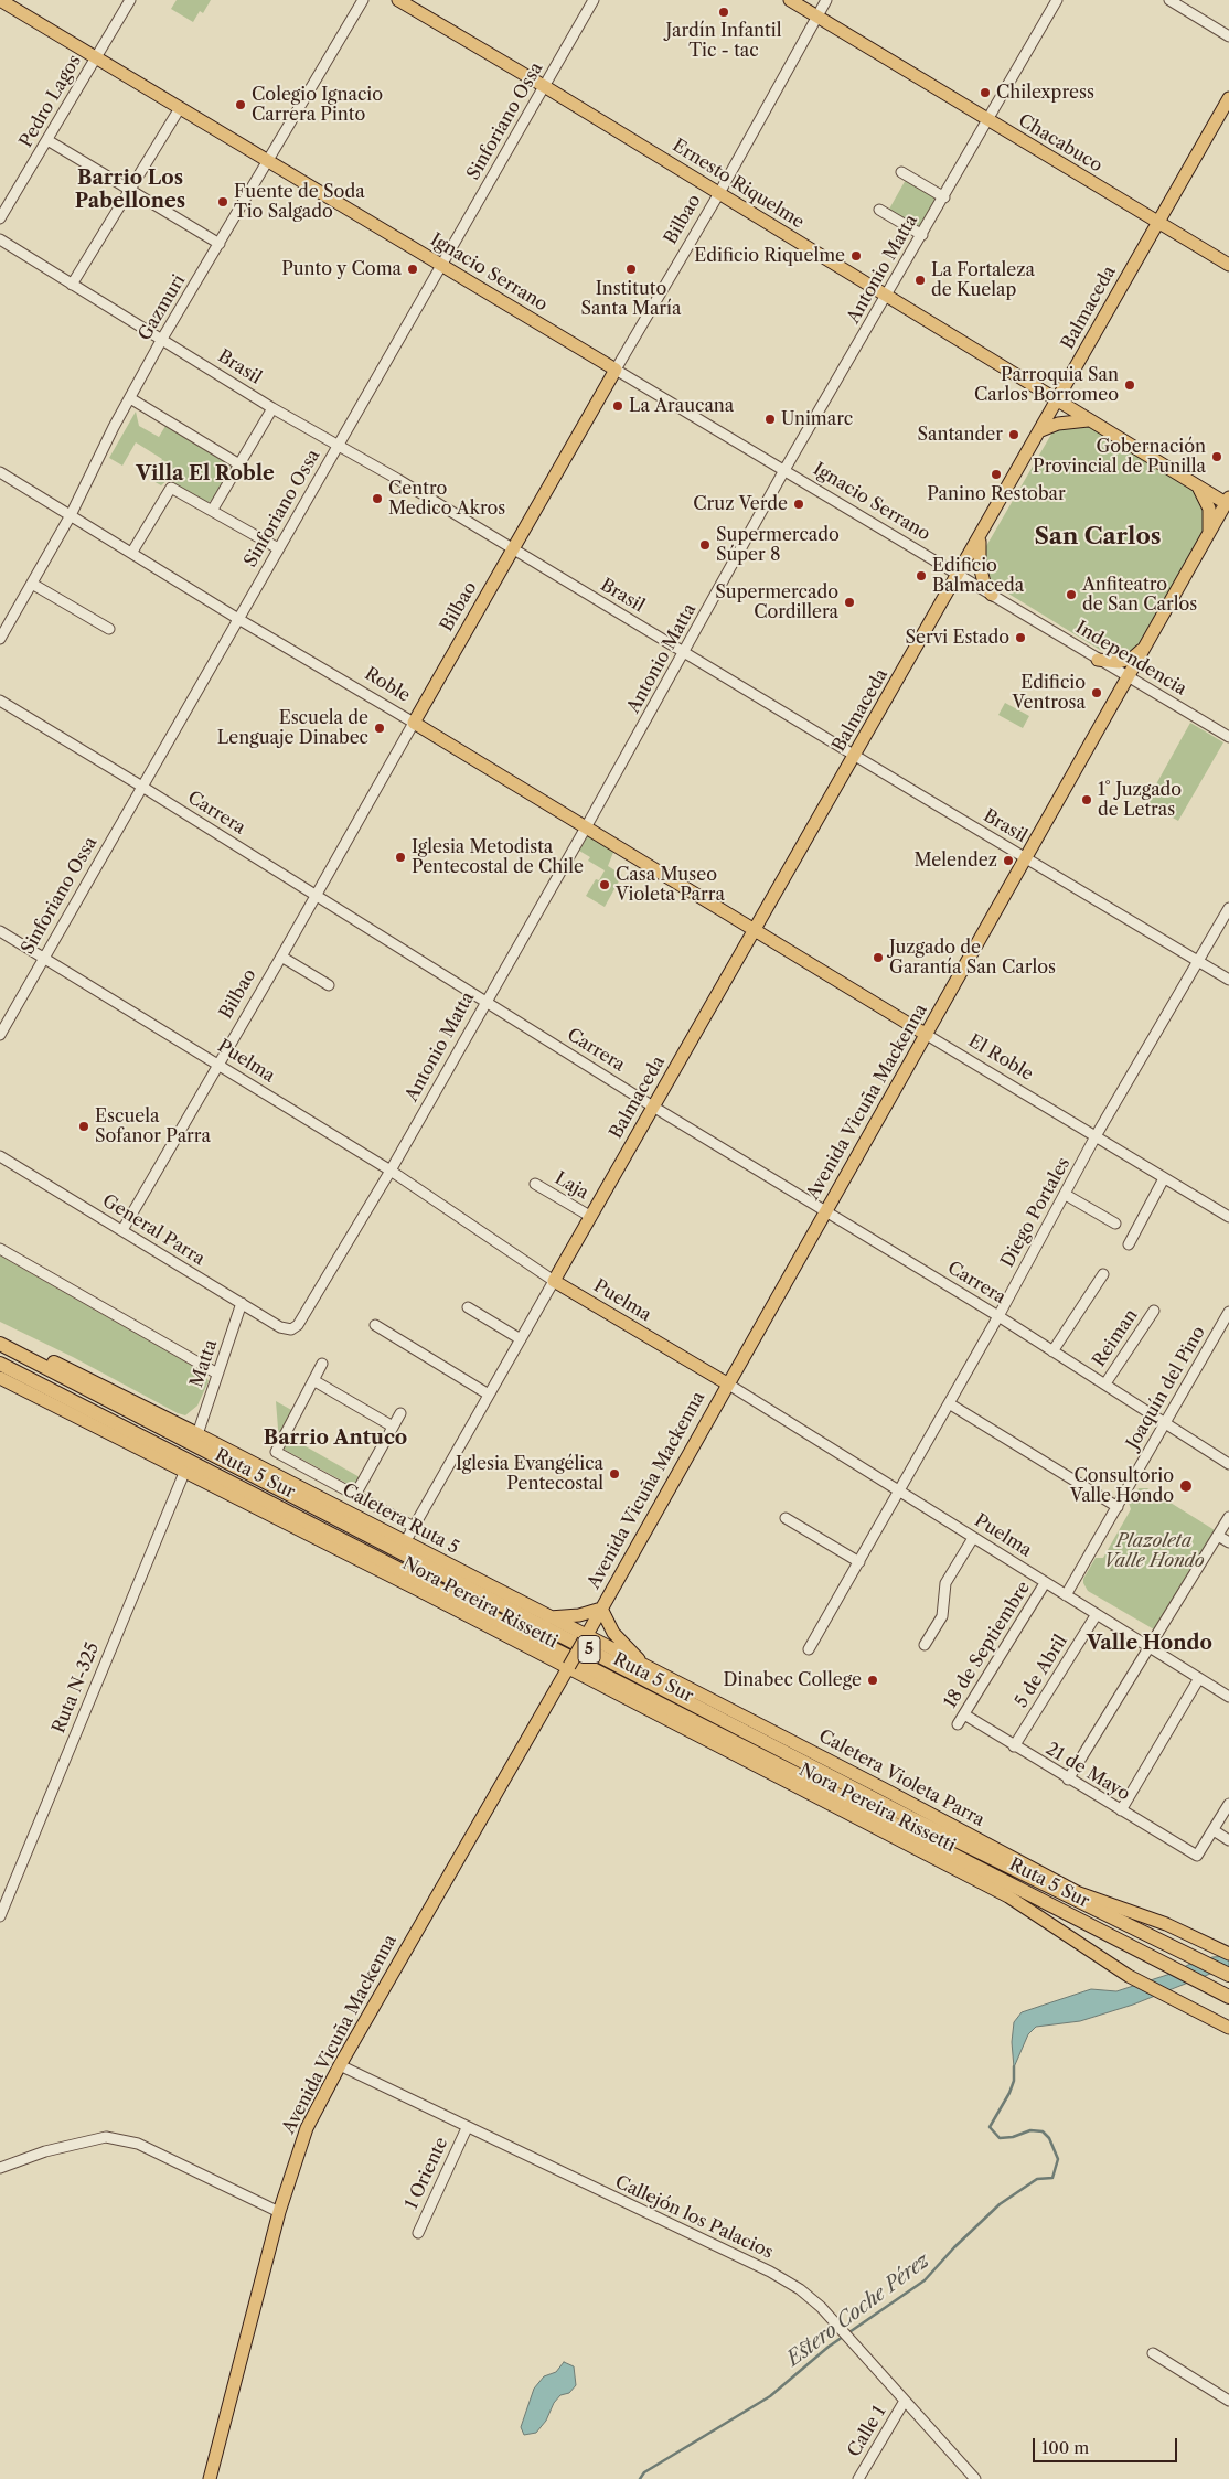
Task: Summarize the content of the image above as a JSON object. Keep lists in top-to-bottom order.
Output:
{
  "streets": {
    "highway": ["Ruta 5 Sur", "5"],
    "main road": [
      "Chacabuco",
      "Ernesto Riquelme",
      "Bilbao",
      "Ignacio Serrano",
      "Balmaceda",
      "Roble",
      "El Roble",
      "Puelma",
      "Avenida Vicuña Mackenna",
      "Caletera Ruta 5",
      "Nora Pereira Rissetti",
      "Caletera Violeta Parra"
    ],
    "street": [
      "Pedro Lagos",
      "Sinforiano Ossa",
      "Antonio Matta",
      "Gazmuri",
      "Brasil",
      "Independencia",
      "Carrera",
      "Laja",
      "Diego Portales",
      "General Parra",
      "Reiman",
      "Matta",
      "Joaquín del Pino",
      "18 de Septiembre",
      "5 de Abril",
      "Ruta N-325",
      "21 de Mayo",
      "1 Oriente",
      "Callejón los Palacios",
      "Calle 1"
    ]
  },
  "crossings": [
    ["Pedro Lagos", "Ignacio Serrano"],
    ["Sinforiano Ossa", "Ernesto Riquelme"],
    ["Sinforiano Ossa", "Ignacio Serrano"],
    ["Sinforiano Ossa", "Brasil"],
    ["Sinforiano Ossa", "Roble"],
    ["Sinforiano Ossa", "Carrera"],
    ["Sinforiano Ossa", "Puelma"],
    ["Chacabuco", "Bilbao"],
    ["Chacabuco", "Antonio Matta"],
    ["Chacabuco", "Balmaceda"],
    ["Ernesto Riquelme", "Bilbao"],
    ["Ernesto Riquelme", "Antonio Matta"],
    ["Ernesto Riquelme", "Balmaceda"],
    ["Ernesto Riquelme", "Avenida Vicuña Mackenna"],
    ["Bilbao", "Ignacio Serrano"],
    ["Bilbao", "Brasil"],
    ["Bilbao", "Roble"],
    ["Bilbao", "Carrera"],
    ["Bilbao", "Puelma"],
    ["Bilbao", "General Parra"],
    ["Antonio Matta", "Ignacio Serrano"],
    ["Antonio Matta", "Brasil"],
    ["Antonio Matta", "Roble"],
    ["Antonio Matta", "Carrera"],
    ["Antonio Matta", "Puelma"],
    ["Antonio Matta", "General Parra"],
    ["Ignacio Serrano", "Gazmuri"],
    ["Ignacio Serrano", "Balmaceda"],
    ["Ignacio Serrano", "Independencia"],
    ["Gazmuri", "Brasil"],
    ["Gazmuri", "Roble"],
    ["Balmaceda", "Brasil"],
    ["Balmaceda", "Independencia"],
    ["Balmaceda", "Roble"],
    ["Balmaceda", "Carrera"],
    ["Balmaceda", "El Roble"],
    ["Balmaceda", "Puelma"],
    ["Balmaceda", "Laja"],
    ["Balmaceda", "Caletera Ruta 5"],
    ["Brasil", "Avenida Vicuña Mackenna"],
    ["Brasil", "Diego Portales"],
    ["Independencia", "Avenida Vicuña Mackenna"],
    ["Roble", "El Roble"],
    ["Carrera", "Avenida Vicuña Mackenna"],
    ["Carrera", "Diego Portales"],
    ["Carrera", "Reiman"],
    ["Carrera", "Joaquín del Pino"],
    ["El Roble", "Avenida Vicuña Mackenna"],
    ["El Roble", "Diego Portales"],
    ["Puelma", "Avenida Vicuña Mackenna"],
    ["Puelma", "Diego Portales"],
    ["Puelma", "Joaquín del Pino"],
    ["Puelma", "18 de Septiembre"],
    ["Puelma", "5 de Abril"],
    ["Avenida Vicuña Mackenna", "Caletera Ruta 5"],
    ["Avenida Vicuña Mackenna", "Nora Pereira Rissetti"],
    ["Avenida Vicuña Mackenna", "Caletera Violeta Parra"],
    ["Avenida Vicuña Mackenna", "Callejón los Palacios"],
    ["General Parra", "Matta"],
    ["Matta", "Caletera Ruta 5"],
    ["Caletera Ruta 5", "Caletera Violeta Parra"],
    ["Nora Pereira Rissetti", "Ruta N-325"],
    ["18 de Septiembre", "21 de Mayo"],
    ["5 de Abril", "21 de Mayo"],
    ["1 Oriente", "Callejón los Palacios"],
    ["Callejón los Palacios", "Calle 1"]
  ],
  "districts": [
    "Barrio Los Pabellones",
    "Villa El Roble",
    "San Carlos",
    "Barrio Antuco",
    "Valle Hondo"
  ],
  "water": ["Estero Coche Pérez"],
  "parks": ["Plazoleta Valle Hondo"],
  "places": [
    "Jardín Infantil Tic - tac",
    "Chilexpress",
    "Colegio Ignacio Carrera Pinto",
    "Fuente de Soda Tio Salgado",
    "Edificio Riquelme",
    "Punto y Coma",
    "Instituto Santa María",
    "La Fortaleza de Kuelap",
    "Parroquia San Carlos Borromeo",
    "La Araucana",
    "Unimarc",
    "Santander",
    "Gobernación Provincial de Punilla",
    "Panino Restobar",
    "Centro Medico Akros",
    "Cruz Verde",
    "Supermercado Súper 8",
    "Edificio Balmaceda",
    "Anfiteatro de San Carlos",
    "Supermercado Cordillera",
    "Servi Estado",
    "Edificio Ventrosa",
    "Escuela de Lenguaje Dinabec",
    "1° Juzgado de Letras",
    "Iglesia Metodista Pentecostal de Chile",
    "Melendez",
    "Casa Museo Violeta Parra",
    "Juzgado de Garantía San Carlos",
    "Escuela Sofanor Parra",
    "Iglesia Evangélica Pentecostal",
    "Consultorio Valle Hondo",
    "Dinabec College"
  ],
  "scale_bar": "100 m"
}
